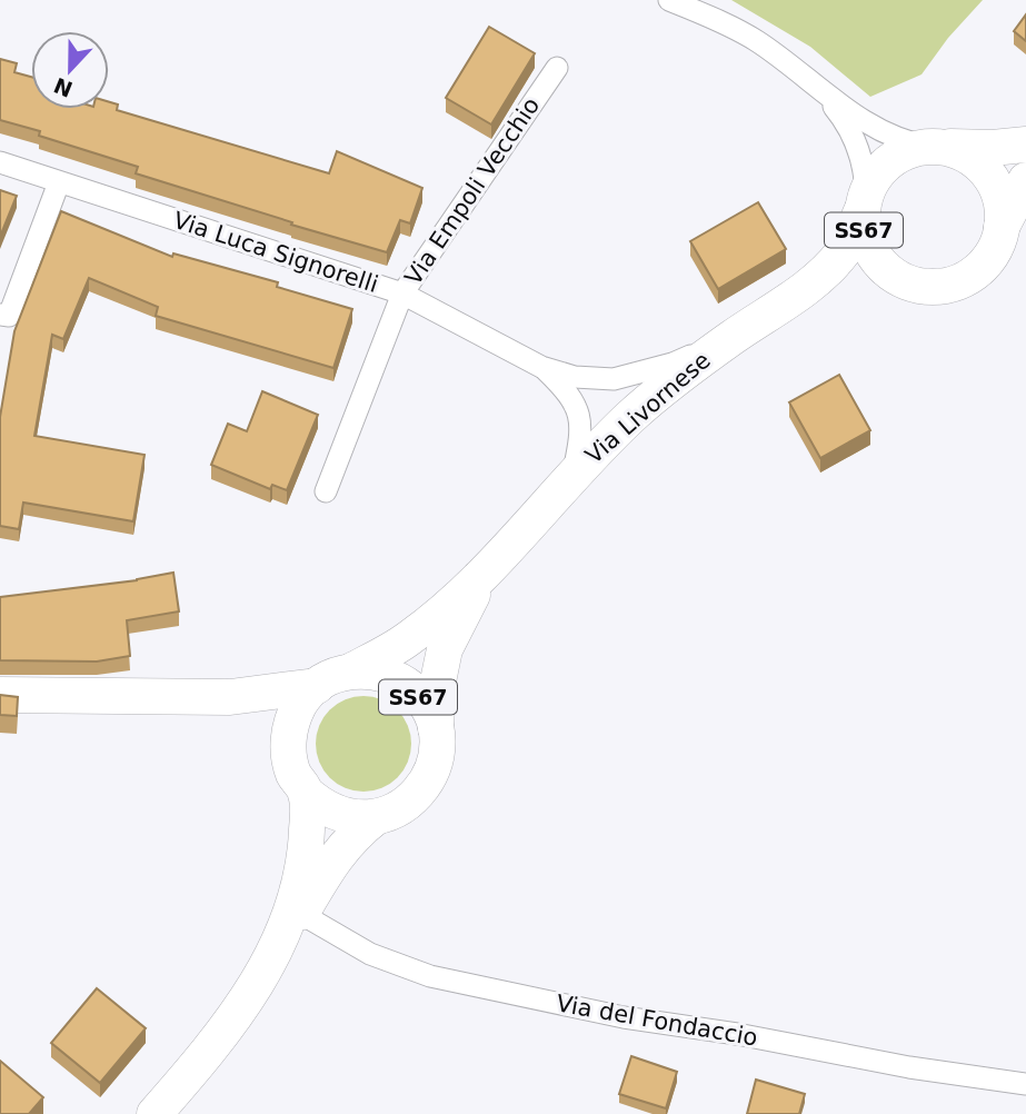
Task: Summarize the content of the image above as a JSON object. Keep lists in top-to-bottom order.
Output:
{
  "streets": {
    "main road": ["SS67", "Via Livornese"],
    "street": ["Via Empoli Vecchio", "Via Luca Signorelli", "Via del Fondaccio"]
  },
  "crossings": [
    ["Via Empoli Vecchio", "Via Luca Signorelli"],
    ["SS67", "Via Livornese"]
  ],
  "north": "bottom"
}
